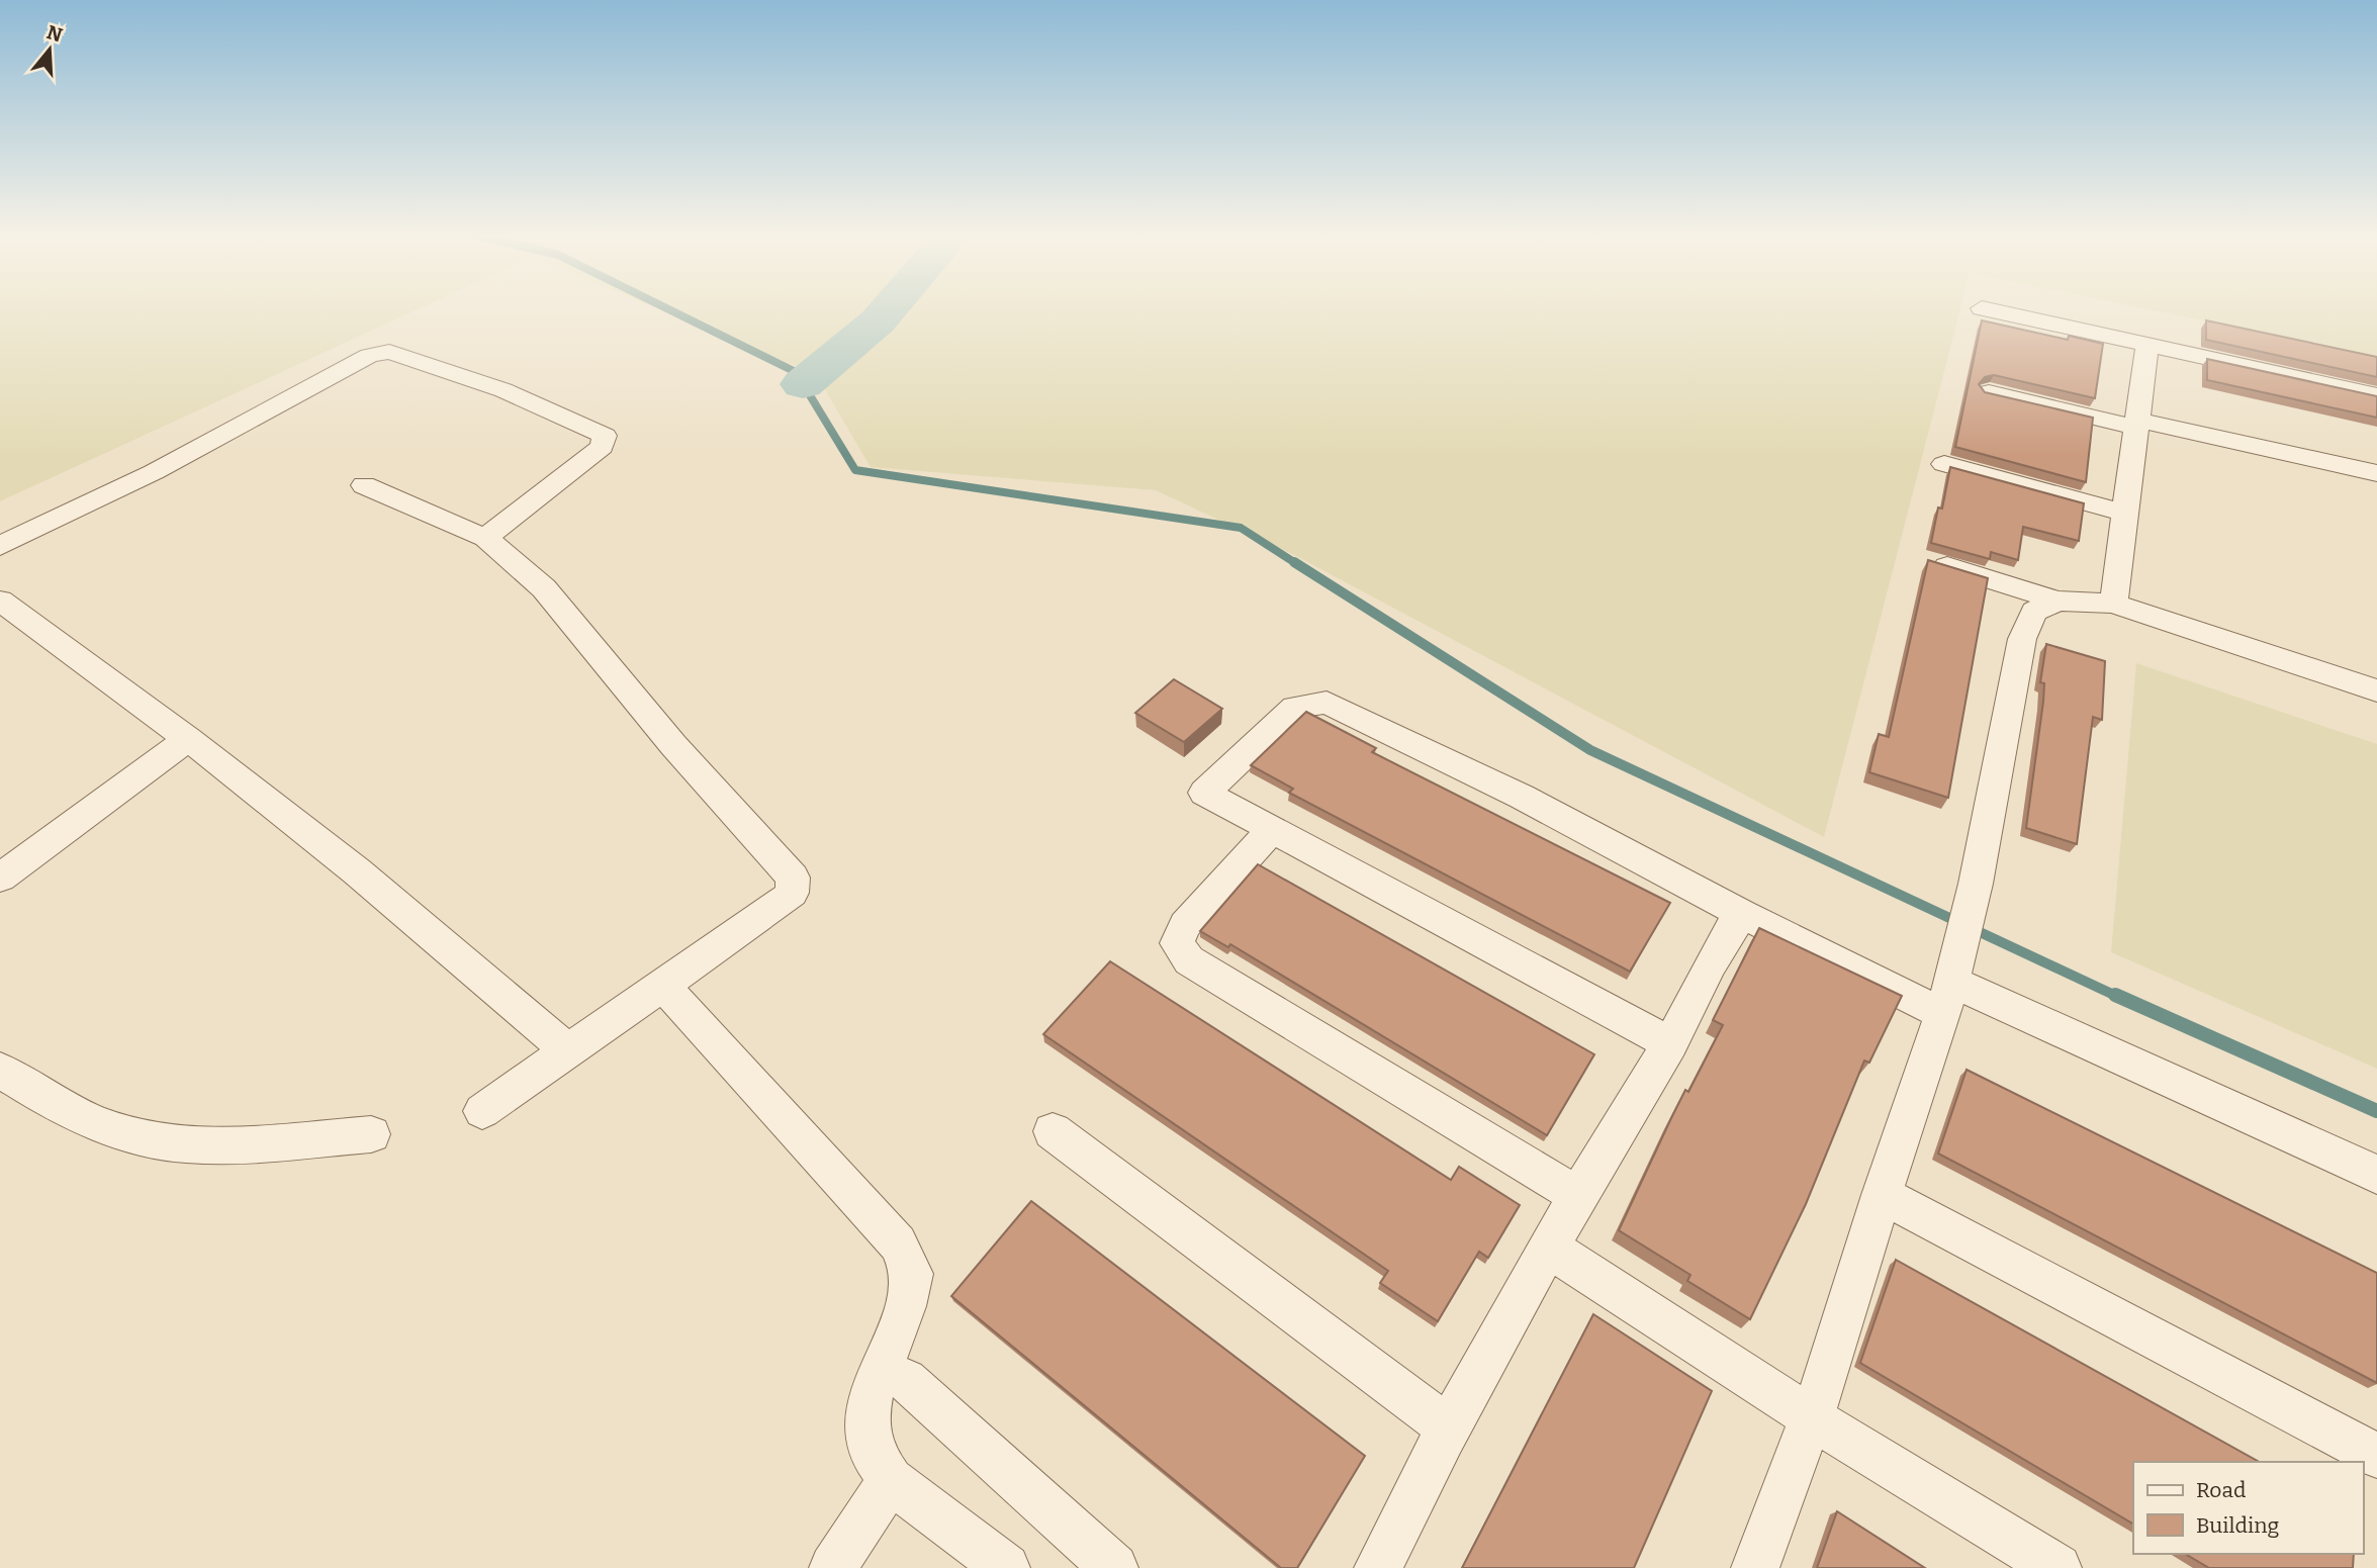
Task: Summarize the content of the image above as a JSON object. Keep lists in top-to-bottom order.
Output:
{
  "legend": ["Road", "Building"],
  "north": "top"
}
